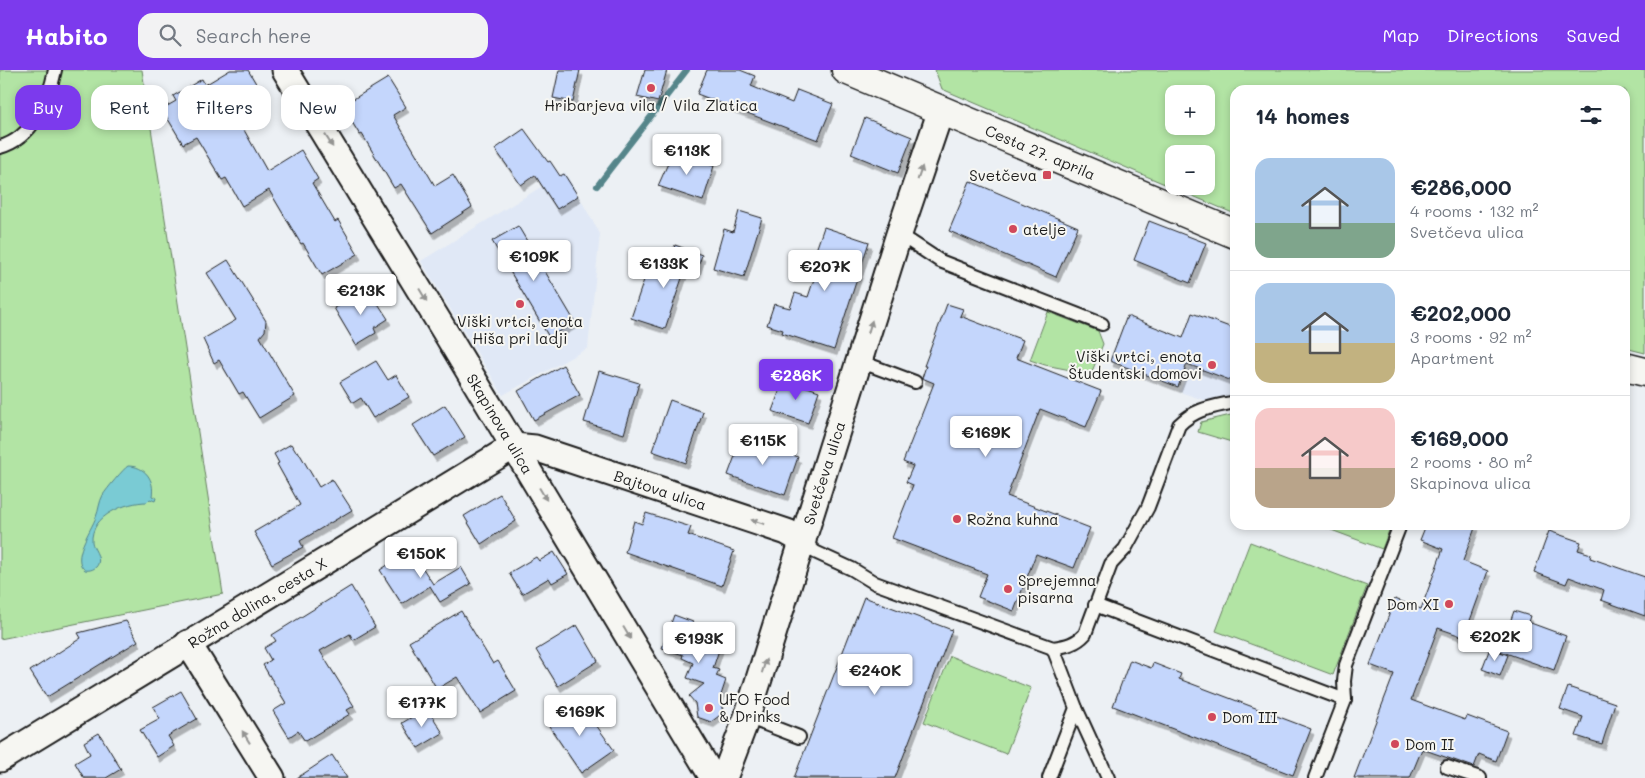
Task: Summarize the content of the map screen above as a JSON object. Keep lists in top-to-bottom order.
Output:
{
  "streets": {
    "main road": ["Cesta 27. aprila"],
    "street": [
      "Skapinova ulica",
      "Svetčeva ulica",
      "Bajtova ulica",
      "Rožna dolina, cesta X"
    ]
  },
  "crossings": [
    ["Cesta 27. aprila", "Svetčeva ulica"],
    ["Skapinova ulica", "Bajtova ulica"],
    ["Skapinova ulica", "Rožna dolina, cesta X"],
    ["Svetčeva ulica", "Bajtova ulica"],
    ["Bajtova ulica", "Rožna dolina, cesta X"]
  ],
  "one_way": ["Skapinova ulica", "Svetčeva ulica", "Bajtova ulica"],
  "places": {
    "other": [
      "Hribarjeva vila / Vila Zlatica",
      "atelje",
      "Viški vrtci, enota Hiša pri ladji",
      "Viški vrtci, enota Študentski domovi",
      "Rožna kuhna",
      "Sprejemna pisarna",
      "Dom XI",
      "UFO Food & Drinks",
      "Dom III",
      "Dom II"
    ],
    "transit": ["Svetčeva"]
  },
  "page": {
    "header": "Habito",
    "search": "Search here",
    "nav": ["Map", "Directions", "Saved"],
    "map_buttons": ["+", "−"],
    "chip": [
      "Buy",
      "Rent",
      "Filters",
      "New"
    ],
    "heading": "14 homes",
    "price": [
      "€113K",
      "€109K",
      "€133K",
      "€207K",
      "€213K",
      "€286K",
      "€169K",
      "€115K",
      "€150K",
      "€202K",
      "€193K",
      "€240K",
      "€177K",
      "€169K"
    ],
    "list": [
      {
        "name": "€286,000",
        "note": "4 rooms · 132 m² · Svetčeva ulica"
      },
      {
        "name": "€202,000",
        "note": "3 rooms · 92 m² · Apartment"
      },
      {
        "name": "€169,000",
        "note": "2 rooms · 80 m² · Skapinova ulica"
      }
    ]
  }
}
